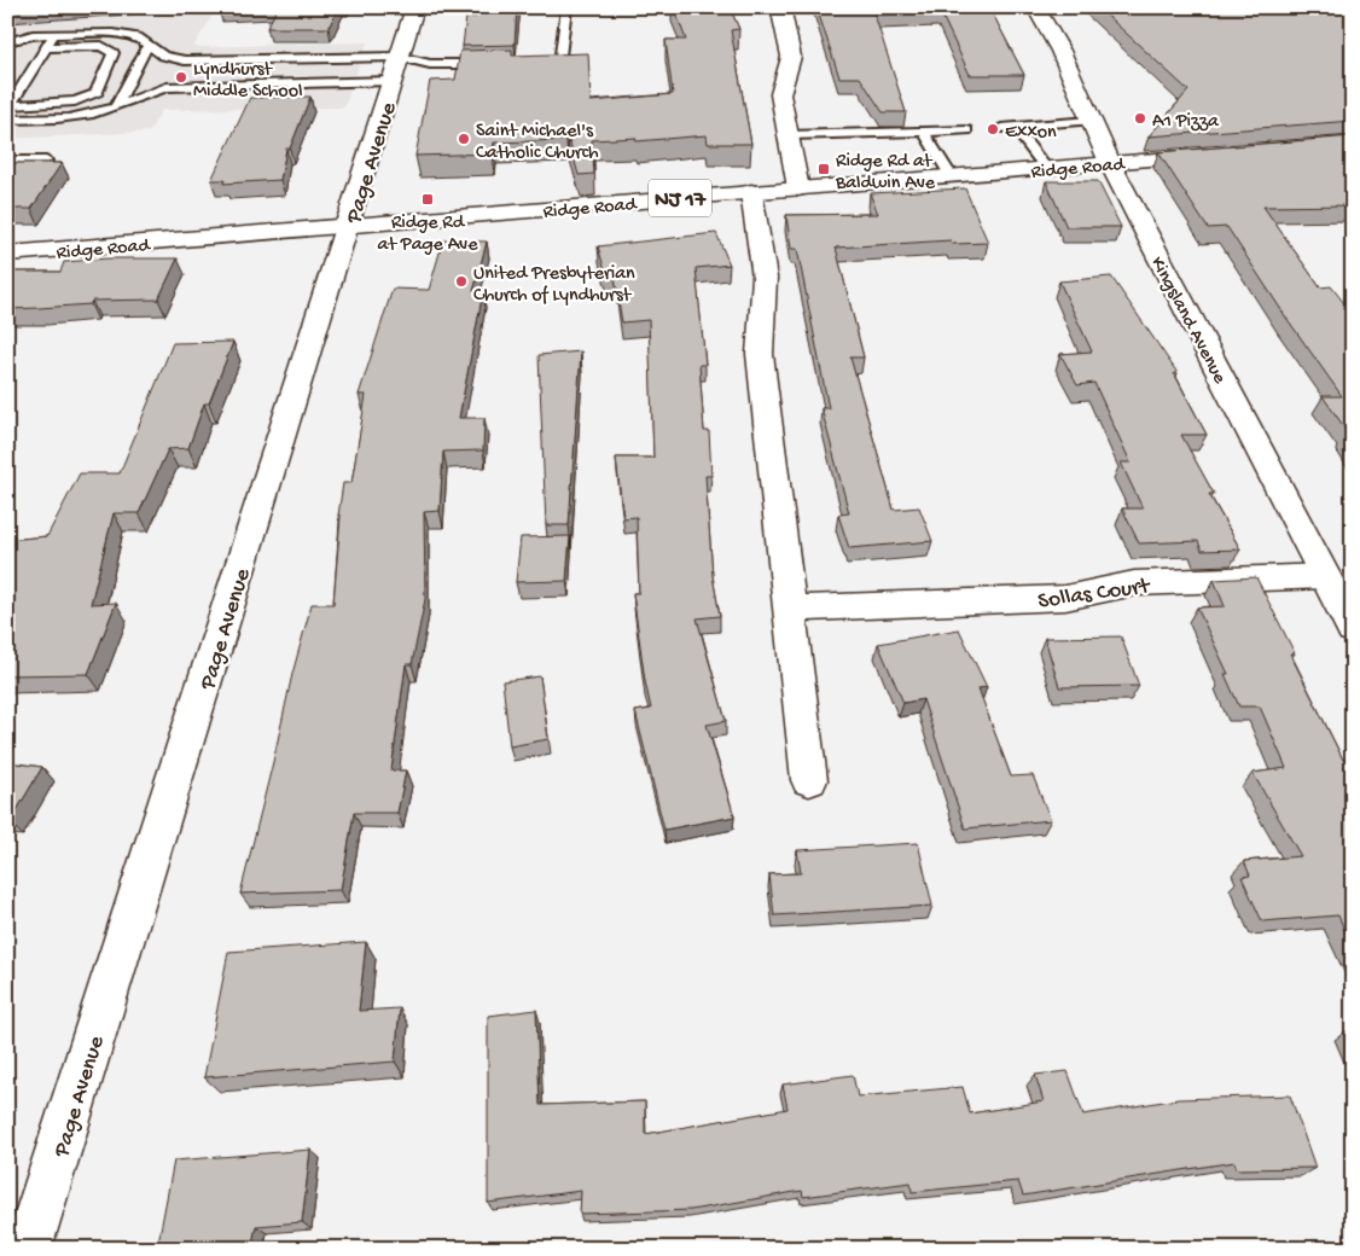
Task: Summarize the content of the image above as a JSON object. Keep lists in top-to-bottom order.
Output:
{
  "streets": {
    "street": [
      "Page Avenue",
      "Ridge Road",
      "NJ 17",
      "Kingsland Avenue",
      "Sollas Court"
    ]
  },
  "crossings": [
    ["Page Avenue", "Ridge Road"],
    ["Ridge Road", "Kingsland Avenue"],
    ["Kingsland Avenue", "Sollas Court"]
  ],
  "places": {
    "other": [
      "Lyndhurst Middle School",
      "A1 Pizza",
      "Exxon",
      "Saint Michael's Catholic Church",
      "United Presbyterian Church of Lyndhurst"
    ],
    "transit": ["Ridge Rd at Baldwin Ave", "Ridge Rd at Page Ave"]
  }
}
